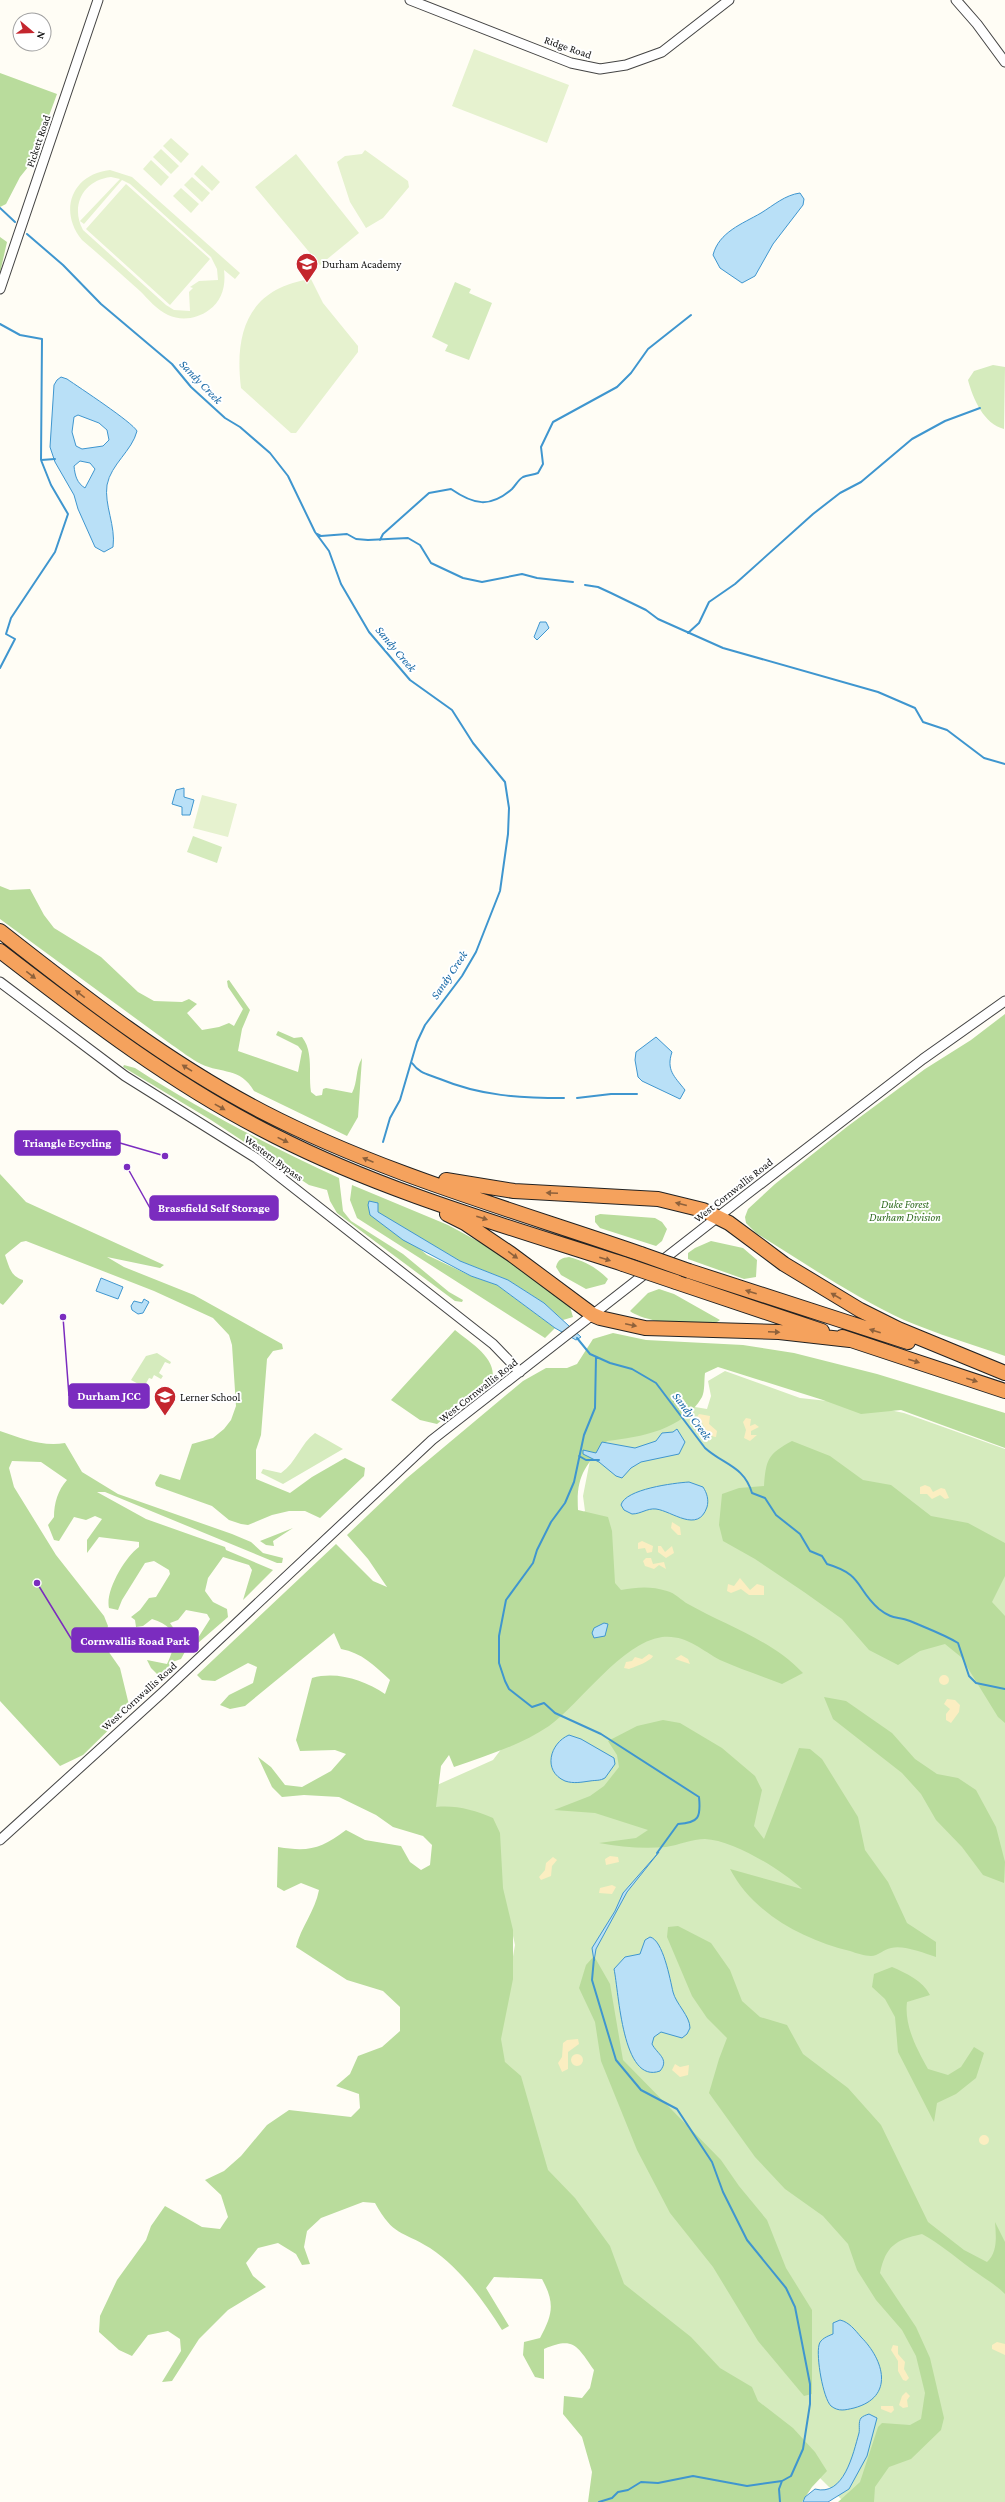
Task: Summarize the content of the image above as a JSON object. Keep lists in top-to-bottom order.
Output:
{
  "streets": {
    "street": [
      "Ridge Road",
      "Pickett Road",
      "Western Bypass",
      "West Cornwallis Road"
    ]
  },
  "crossings": [
    ["Western Bypass", "West Cornwallis Road"]
  ],
  "water": ["Sandy Creek"],
  "parks": ["Duke Forest Durham Division"],
  "places": {
    "school or university": ["Durham Academy", "Lerner School"],
    "other": [
      "Triangle Ecycling",
      "Brassfield Self Storage",
      "Durham JCC",
      "Cornwallis Road Park"
    ]
  },
  "north": "right"
}
